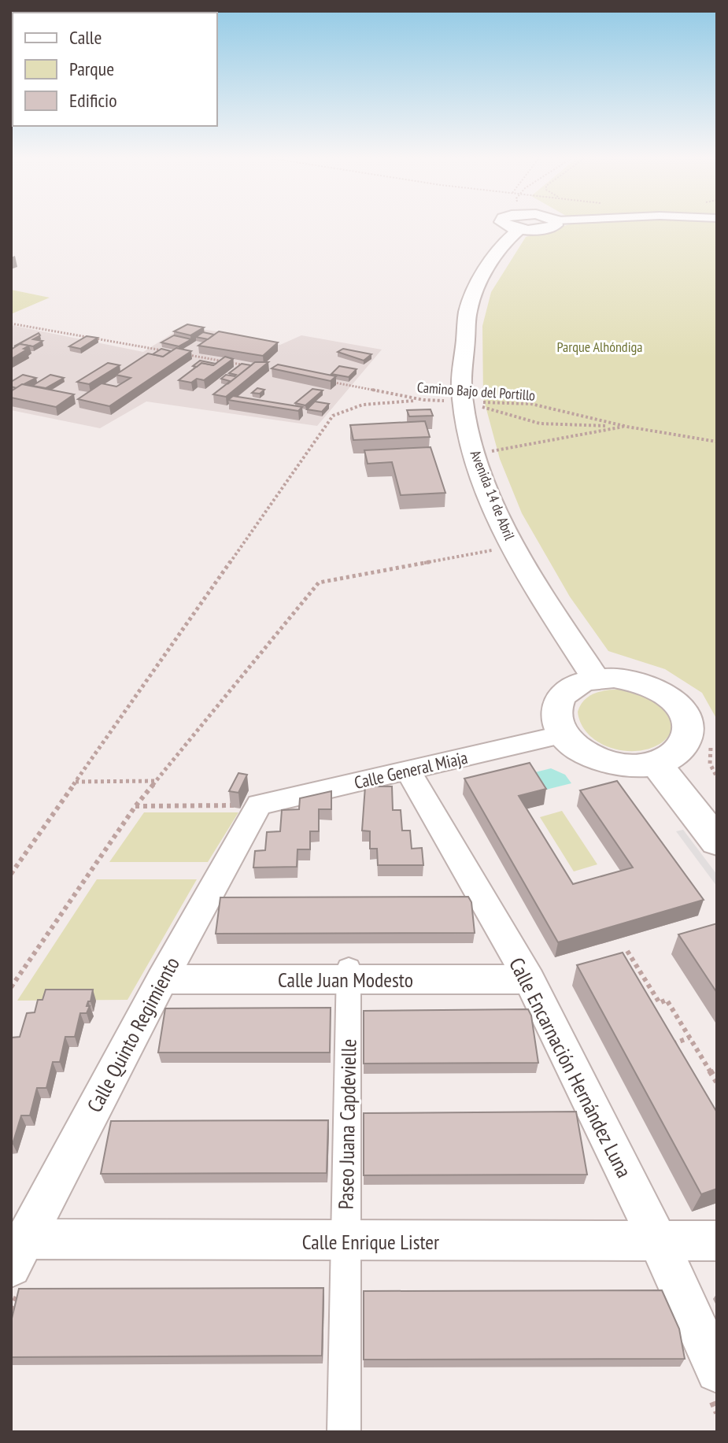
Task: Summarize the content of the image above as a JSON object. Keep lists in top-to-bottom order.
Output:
{
  "streets": {
    "street": [
      "Avenida 14 de Abril",
      "Calle General Miaja",
      "Calle Juan Modesto",
      "Calle Quinto Regimiento",
      "Calle Encarnación Hernández Luna",
      "Paseo Juana Capdevielle",
      "Calle Enrique Lister"
    ],
    "path": ["Camino Bajo del Portillo"]
  },
  "crossings": [
    ["Camino Bajo del Portillo", "Avenida 14 de Abril"],
    ["Avenida 14 de Abril", "Calle General Miaja"],
    ["Calle General Miaja", "Calle Quinto Regimiento"],
    ["Calle General Miaja", "Calle Encarnación Hernández Luna"],
    ["Calle Juan Modesto", "Calle Quinto Regimiento"],
    ["Calle Juan Modesto", "Calle Encarnación Hernández Luna"],
    ["Calle Juan Modesto", "Paseo Juana Capdevielle"],
    ["Calle Quinto Regimiento", "Calle Enrique Lister"],
    ["Calle Encarnación Hernández Luna", "Calle Enrique Lister"],
    ["Paseo Juana Capdevielle", "Calle Enrique Lister"]
  ],
  "parks": ["Parque Alhóndiga"],
  "legend": ["Calle", "Parque", "Edificio"]
}
